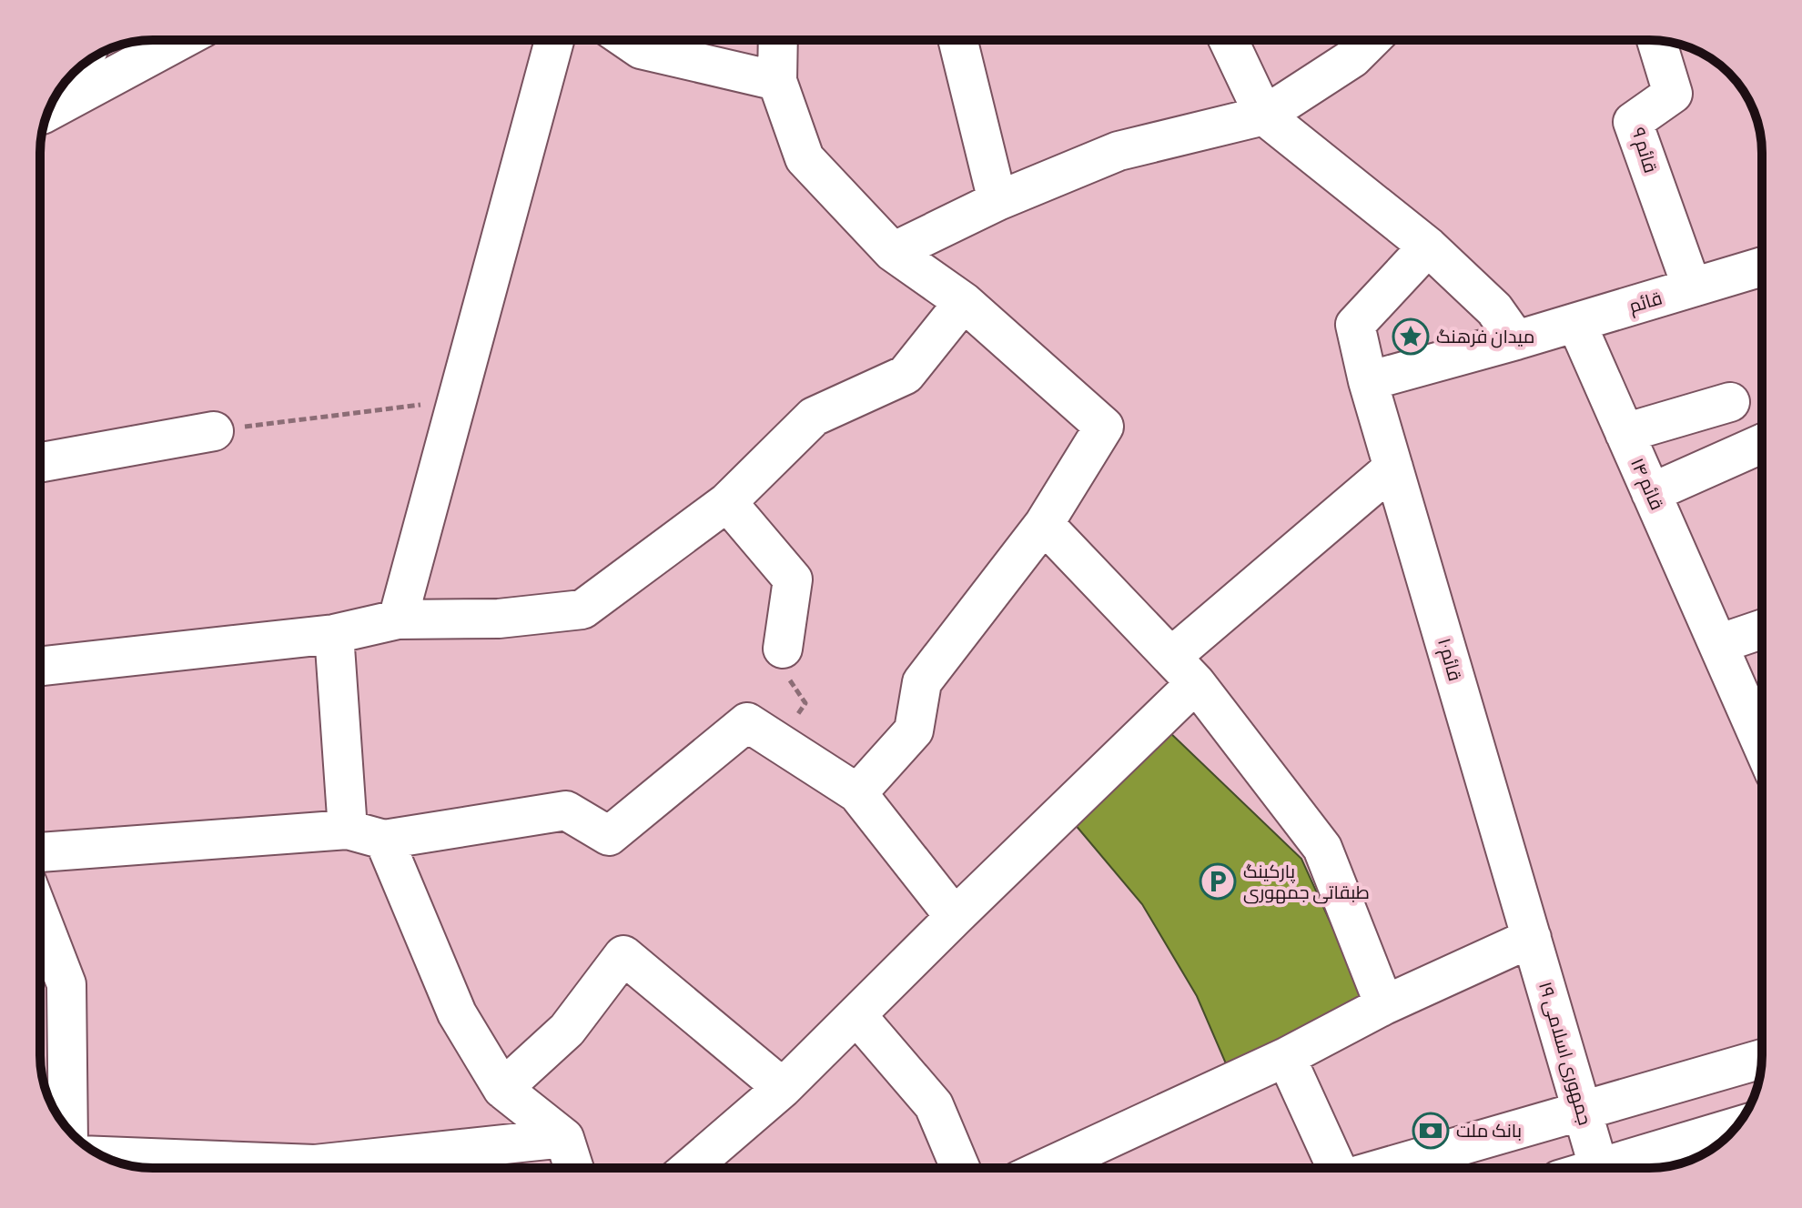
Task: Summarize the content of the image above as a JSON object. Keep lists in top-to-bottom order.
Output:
{
  "streets": {
    "street": [
      "قائم ۹",
      "قائم",
      "قائم ۱۴",
      "قائم۱۰",
      "جمهوری اسلامی ۱۹"
    ]
  },
  "crossings": [
    ["قائم ۹", "قائم"],
    ["قائم", "قائم ۱۴"],
    ["قائم", "قائم۱۰"],
    ["قائم۱۰", "جمهوری اسلامی ۱۹"]
  ],
  "places": {
    "place": ["میدان فرهنگ"],
    "parking": ["پارکینگ طبقاتی جمهوری"],
    "bank": ["بانک ملت"]
  }
}
